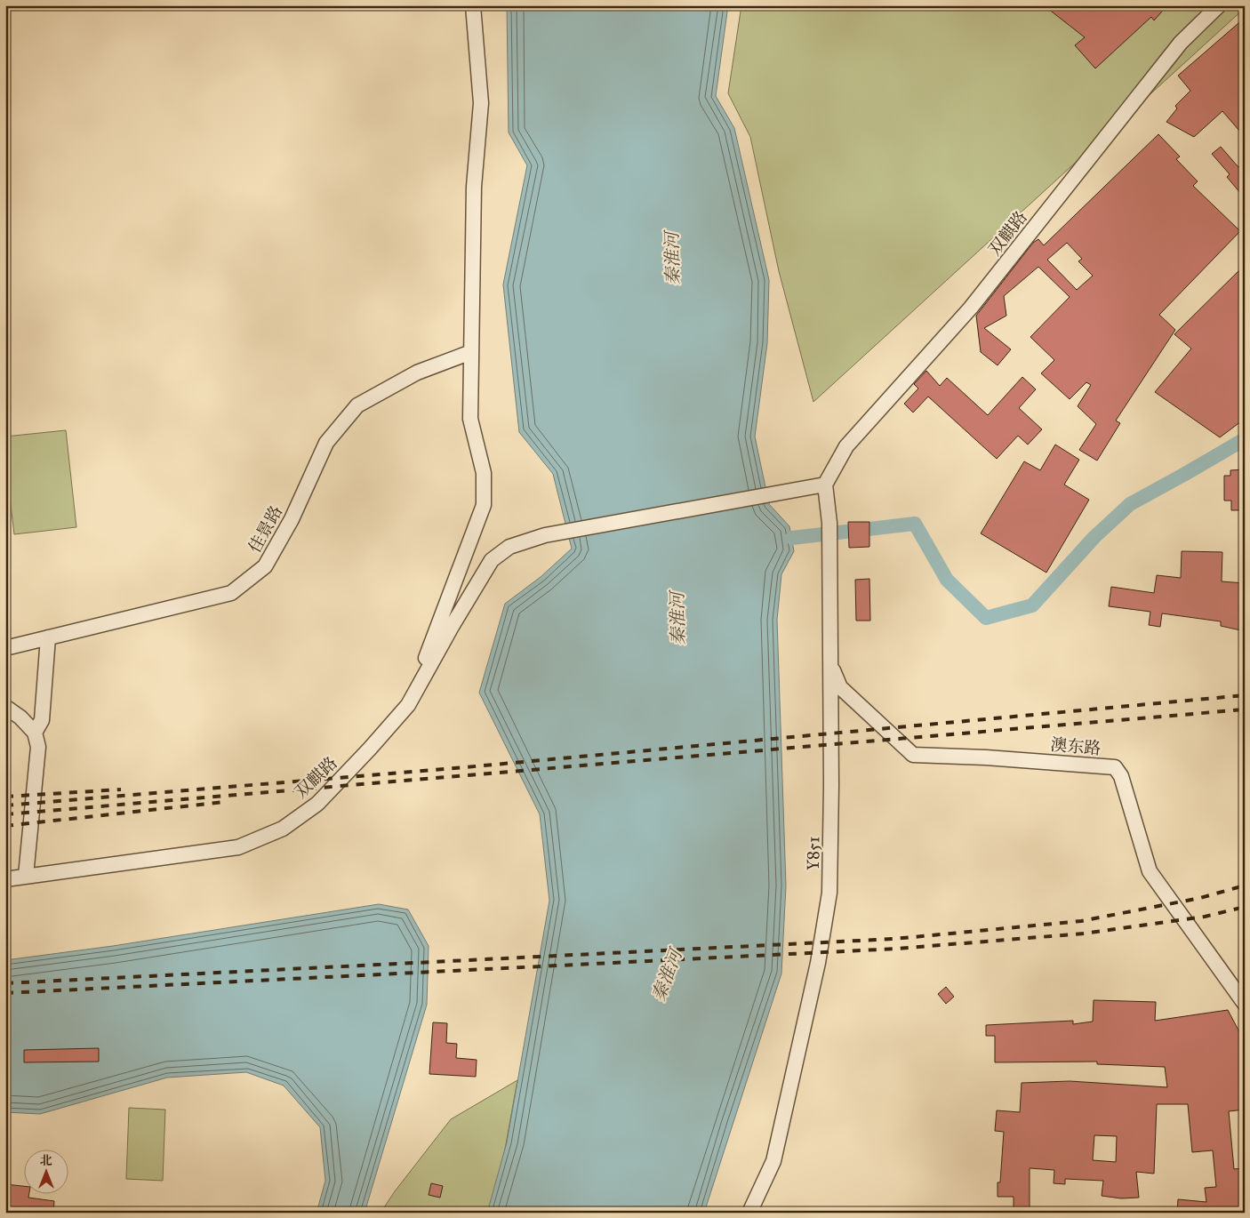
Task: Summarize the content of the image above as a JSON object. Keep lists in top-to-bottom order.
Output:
{
  "streets": {
    "street": [
      "双麒路",
      "佳景路",
      "澳东路",
      "Y851"
    ]
  },
  "crossings": [
    ["双麒路", "Y851"],
    ["澳东路", "Y851"]
  ],
  "water": ["秦淮河"],
  "north": "top"
}
